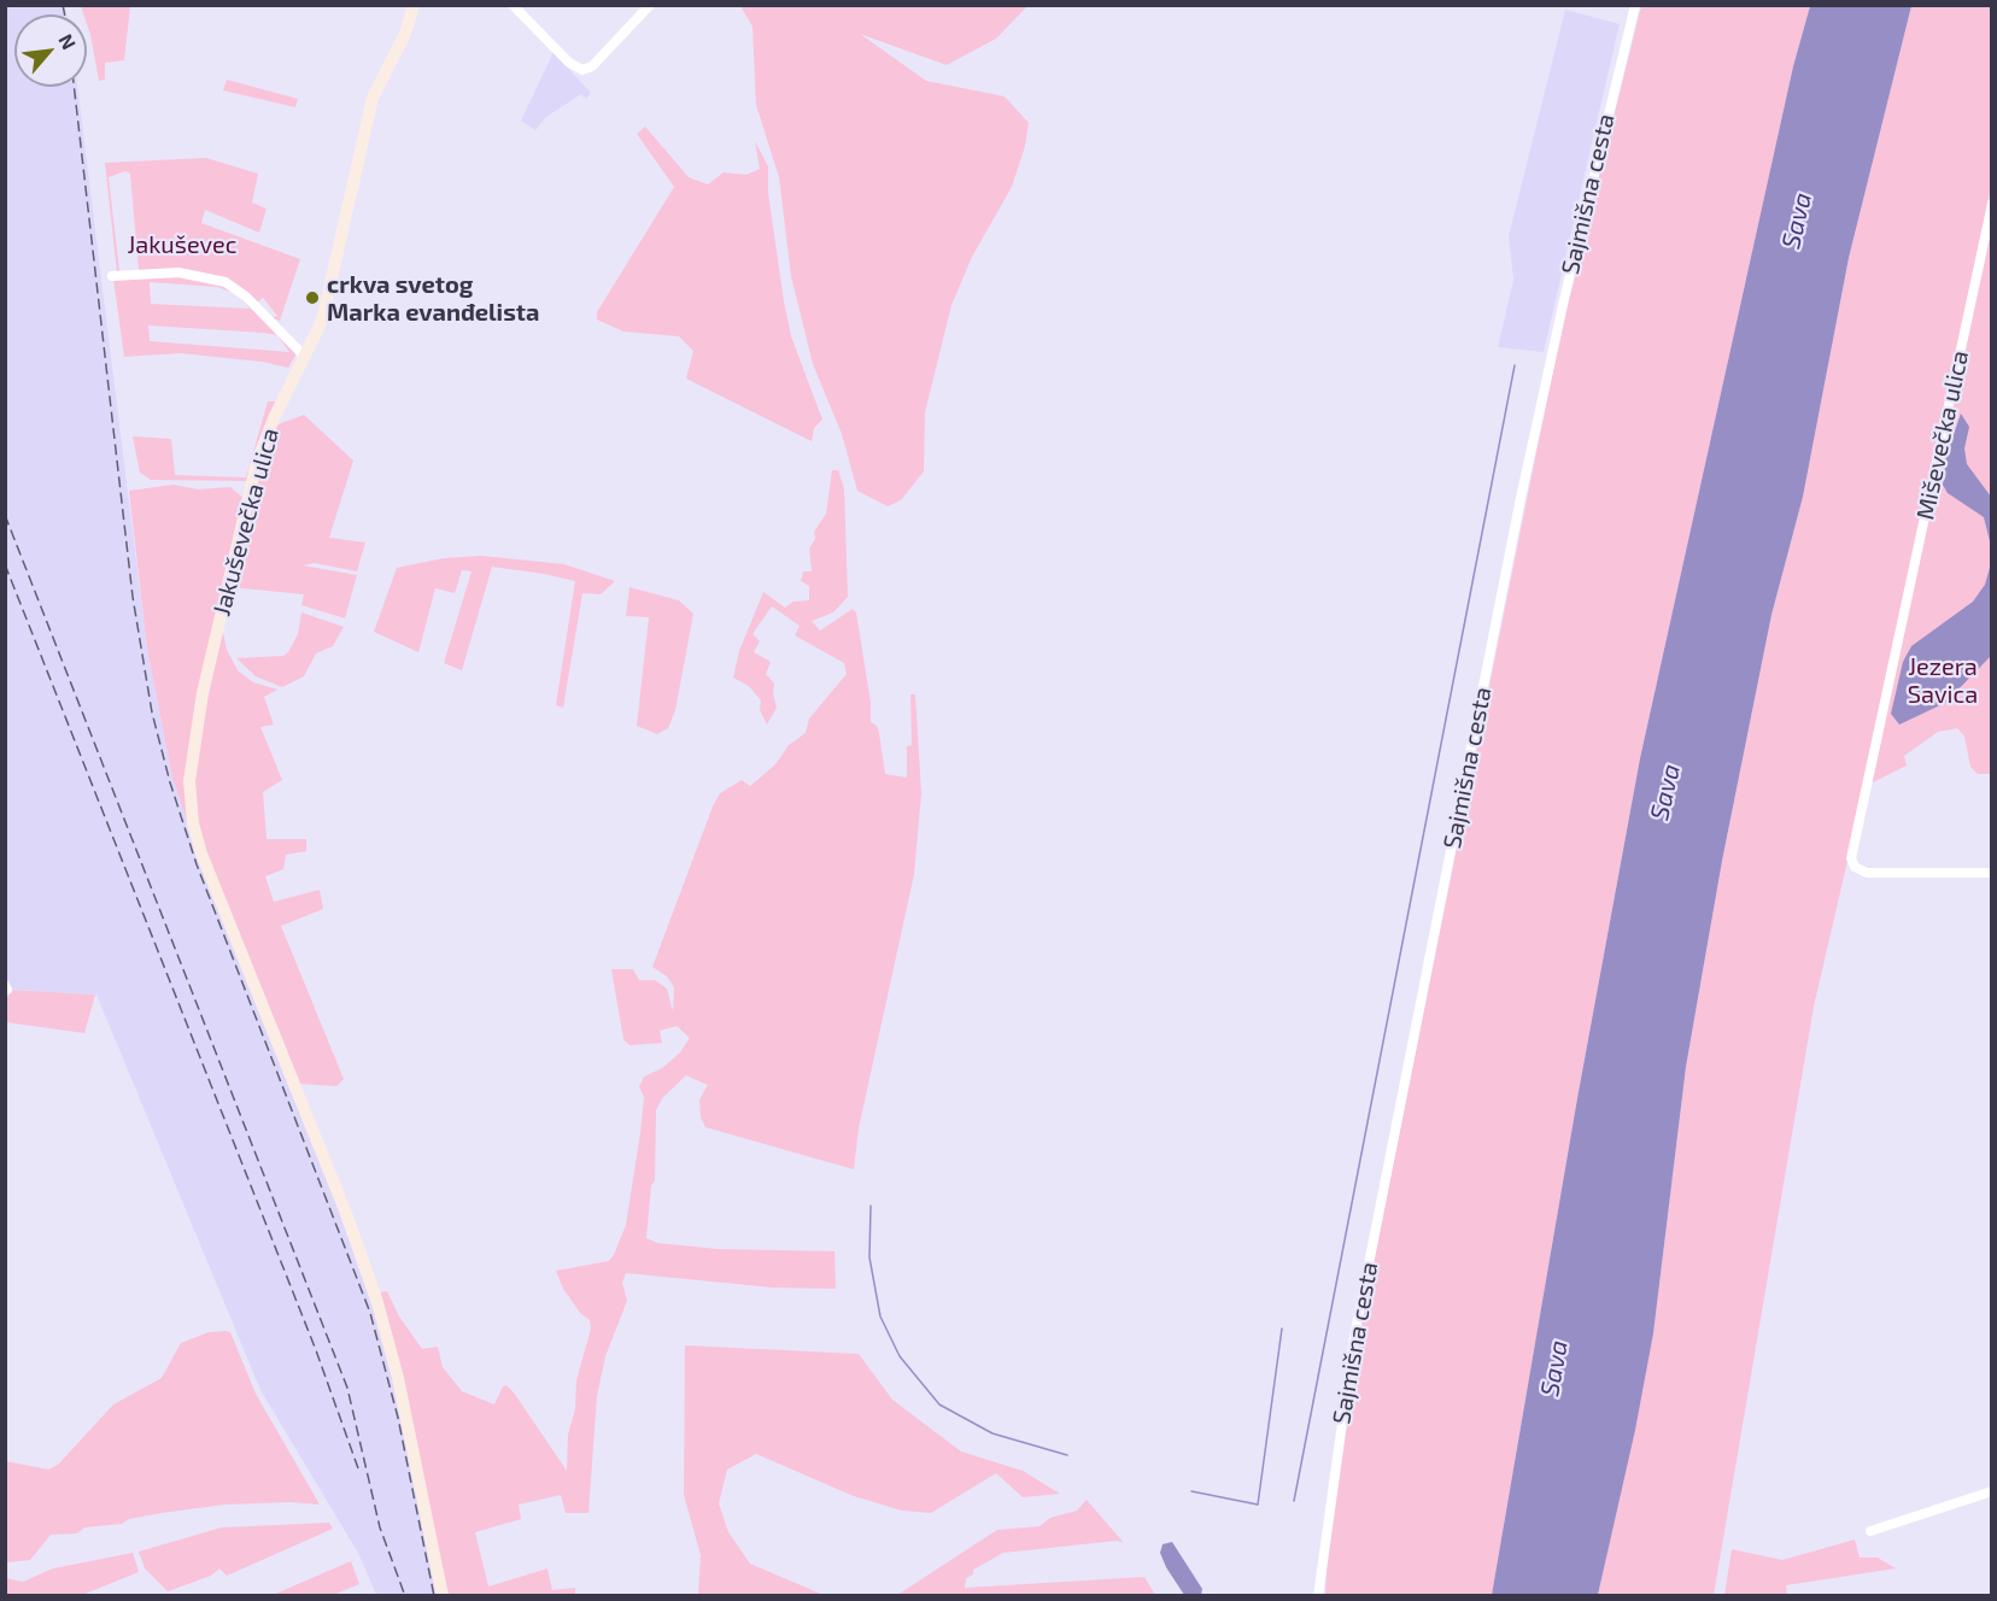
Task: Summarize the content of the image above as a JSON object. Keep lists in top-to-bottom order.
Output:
{
  "streets": {
    "main road": ["Jakuševečka ulica"],
    "street": ["Sajmišna cesta", "Miševečka ulica"]
  },
  "water": ["Sava"],
  "parks": ["Jakuševec", "Jezera Savica"],
  "places": ["crkva svetog Marka evanđelista"],
  "north": "top right"
}
